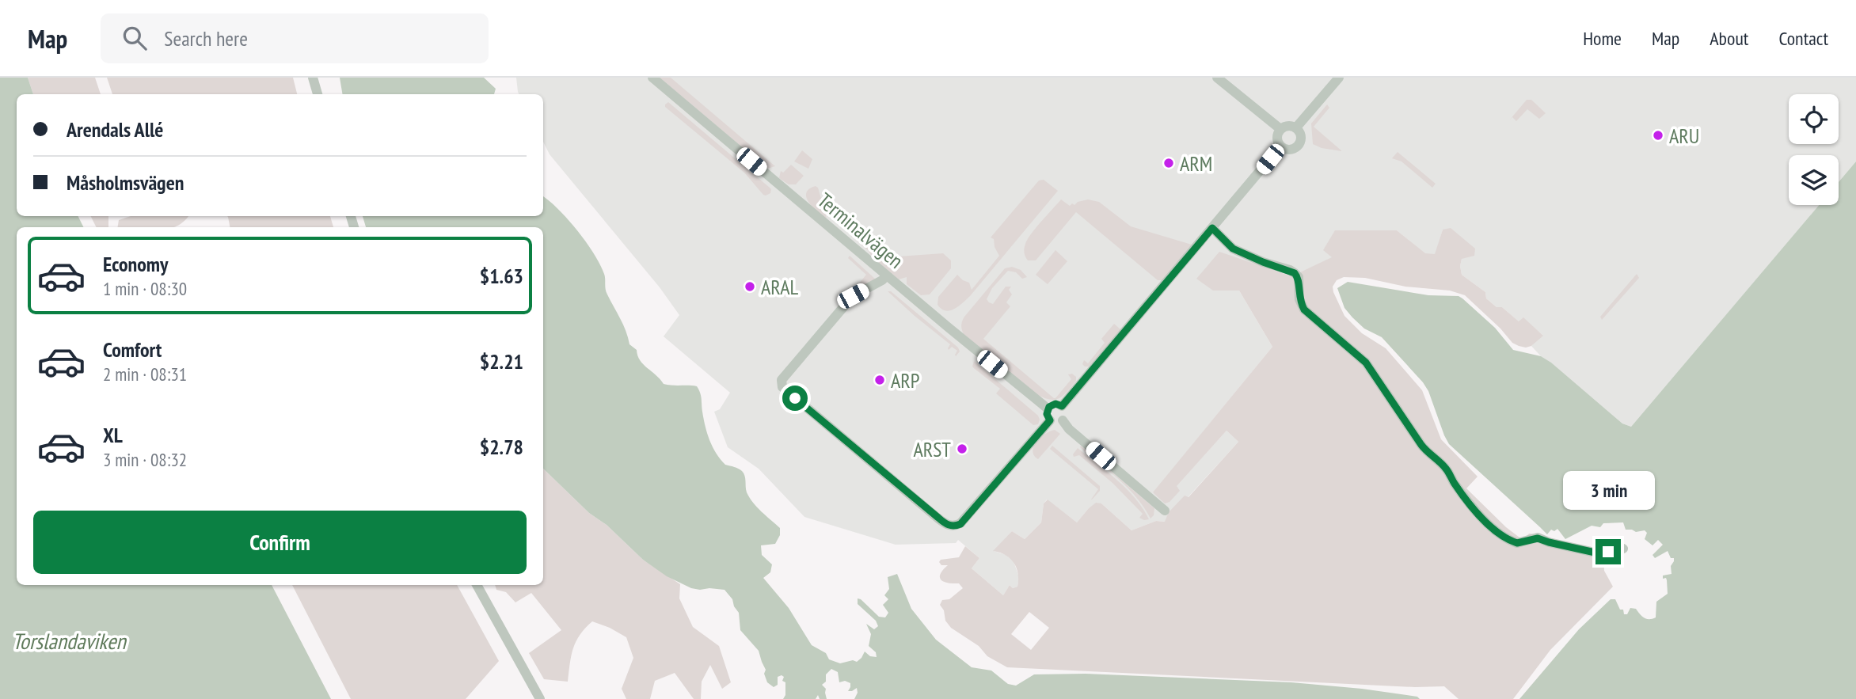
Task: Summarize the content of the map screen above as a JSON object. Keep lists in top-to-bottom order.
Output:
{
  "streets": {
    "street": ["Terminalvägen"]
  },
  "water": ["Torslandaviken"],
  "places": [
    "ARU",
    "ARM",
    "ARAL",
    "ARP",
    "ARST"
  ],
  "page": {
    "header": "Map",
    "search": "Search here",
    "nav": [
      "Home",
      "Map",
      "About",
      "Contact"
    ],
    "banner": ["Arendals Allé", "Måsholmsvägen"],
    "list": [
      {
        "name": "Economy",
        "note": "1 min · 08:30",
        "value": "$1.63"
      },
      {
        "name": "Comfort",
        "note": "2 min · 08:31",
        "value": "$2.21"
      },
      {
        "name": "XL",
        "note": "3 min · 08:32",
        "value": "$2.78"
      }
    ],
    "bubble": "3 min",
    "buttons": "Confirm"
  }
}
